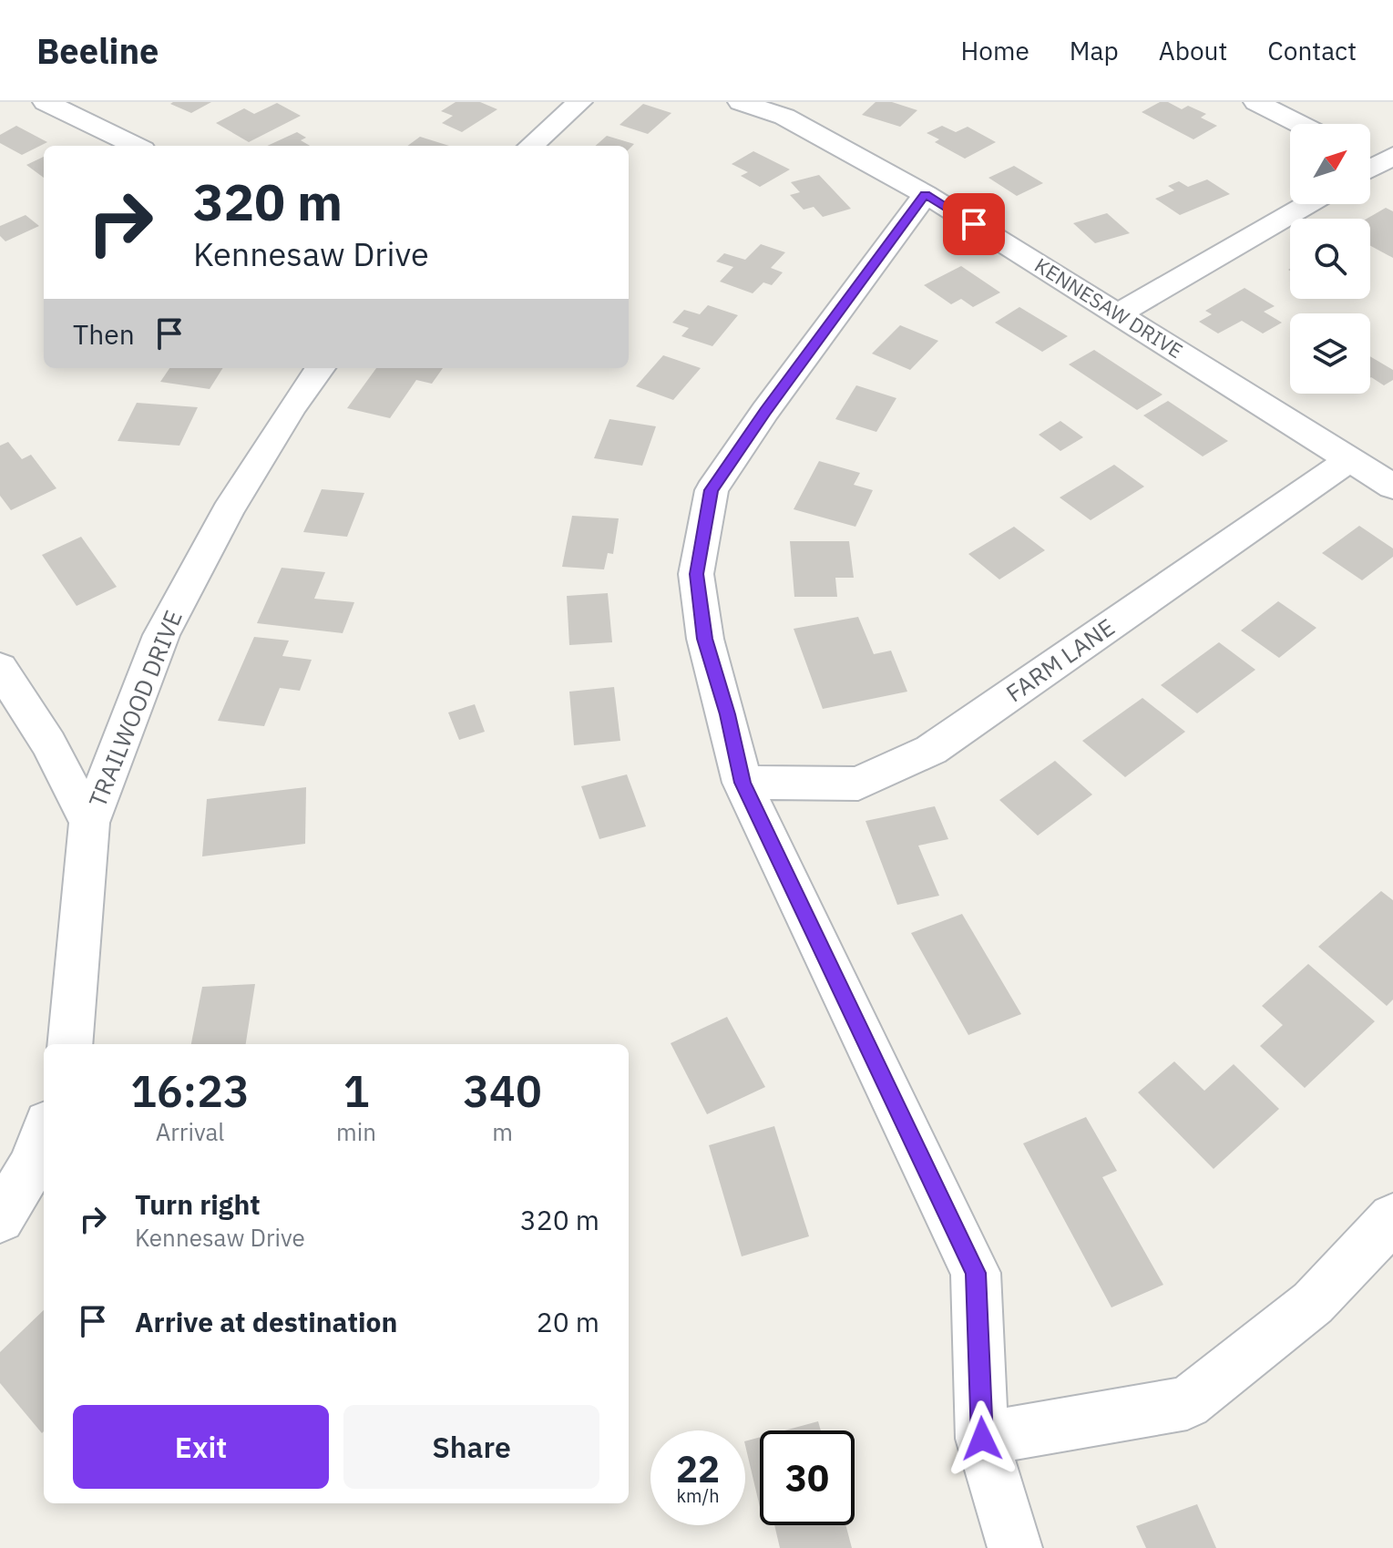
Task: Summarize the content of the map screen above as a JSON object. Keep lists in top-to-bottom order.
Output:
{
  "streets": {
    "street": ["KENNESAW DRIVE", "FARM LANE", "TRAILWOOD DRIVE"]
  },
  "crossings": [
    ["KENNESAW DRIVE", "FARM LANE"]
  ],
  "north": "top right",
  "page": {
    "header": "Beeline",
    "nav": [
      "Home",
      "Map",
      "About",
      "Contact"
    ],
    "turn": ["320 m", "Kennesaw Drive"],
    "then": "Then",
    "eta": [
      "16:23",
      "Arrival",
      "1",
      "min",
      "340",
      "m"
    ],
    "list": [
      {
        "name": "Turn right",
        "note": "Kennesaw Drive",
        "value": "320 m"
      },
      {
        "name": "Arrive at destination",
        "value": "20 m"
      }
    ],
    "buttons": ["Exit", "Share"],
    "speed": "22 km/h",
    "limit": "30"
  }
}
